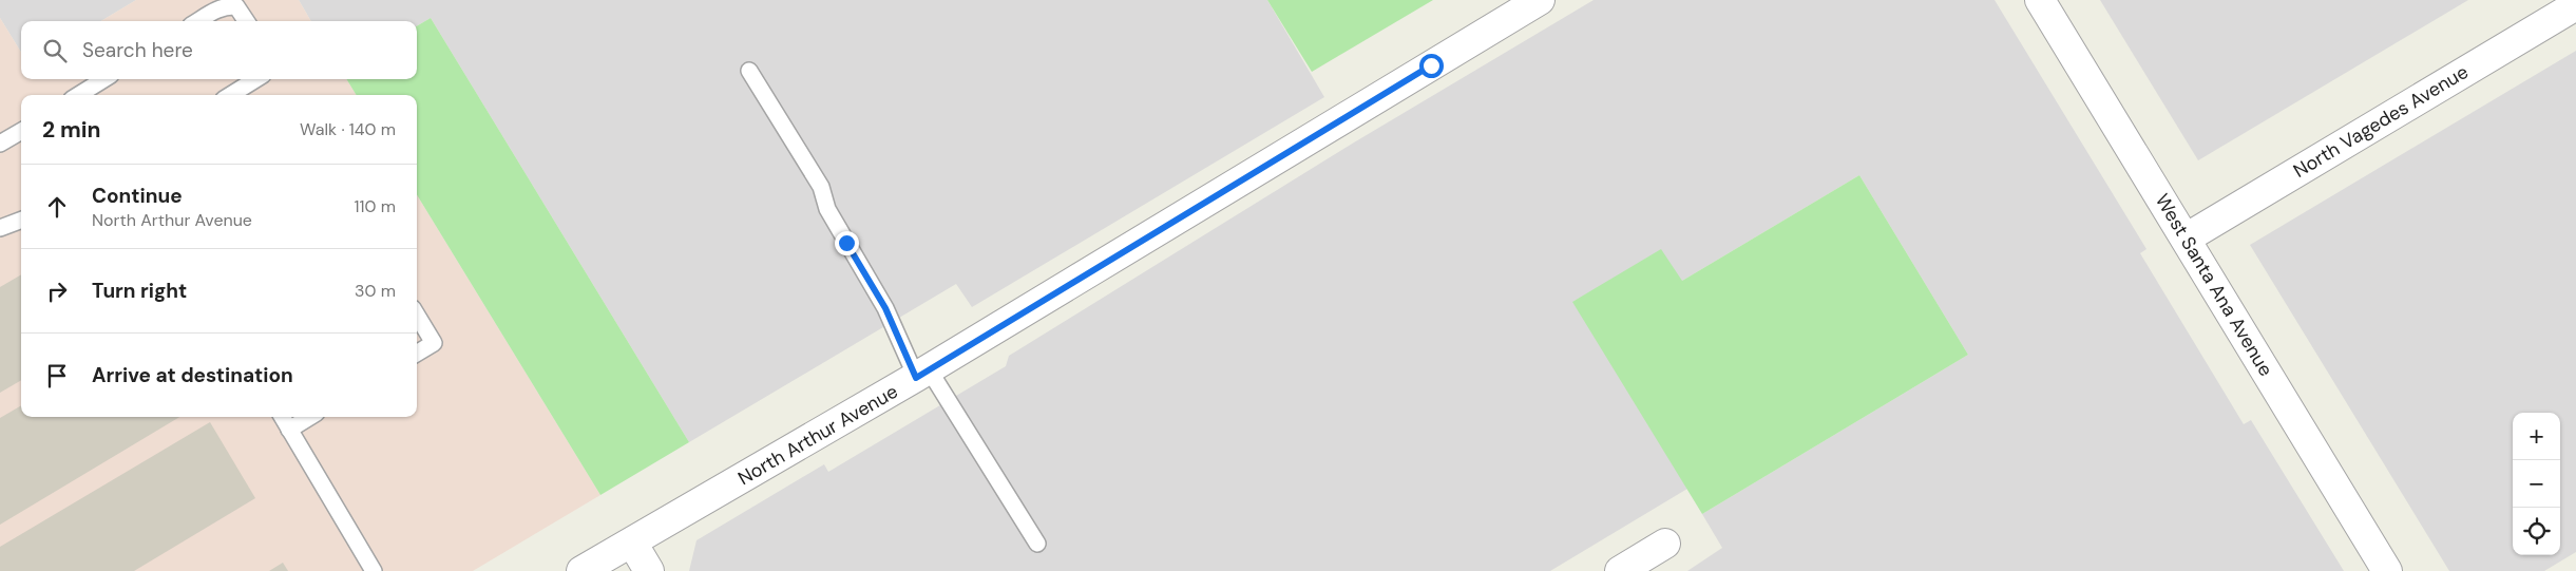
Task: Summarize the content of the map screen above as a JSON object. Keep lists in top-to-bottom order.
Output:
{
  "streets": {
    "street": ["North Vagedes Avenue", "West Santa Ana Avenue", "North Arthur Avenue"]
  },
  "crossings": [
    ["North Vagedes Avenue", "West Santa Ana Avenue"]
  ],
  "page": {
    "search": "Search here",
    "heading": ["2 min", "Walk · 140 m"],
    "list": [
      ["Continue", "North Arthur Avenue", "110 m"],
      ["Turn right", "30 m"],
      "Arrive at destination"
    ],
    "map_buttons": ["+", "−"]
  }
}
